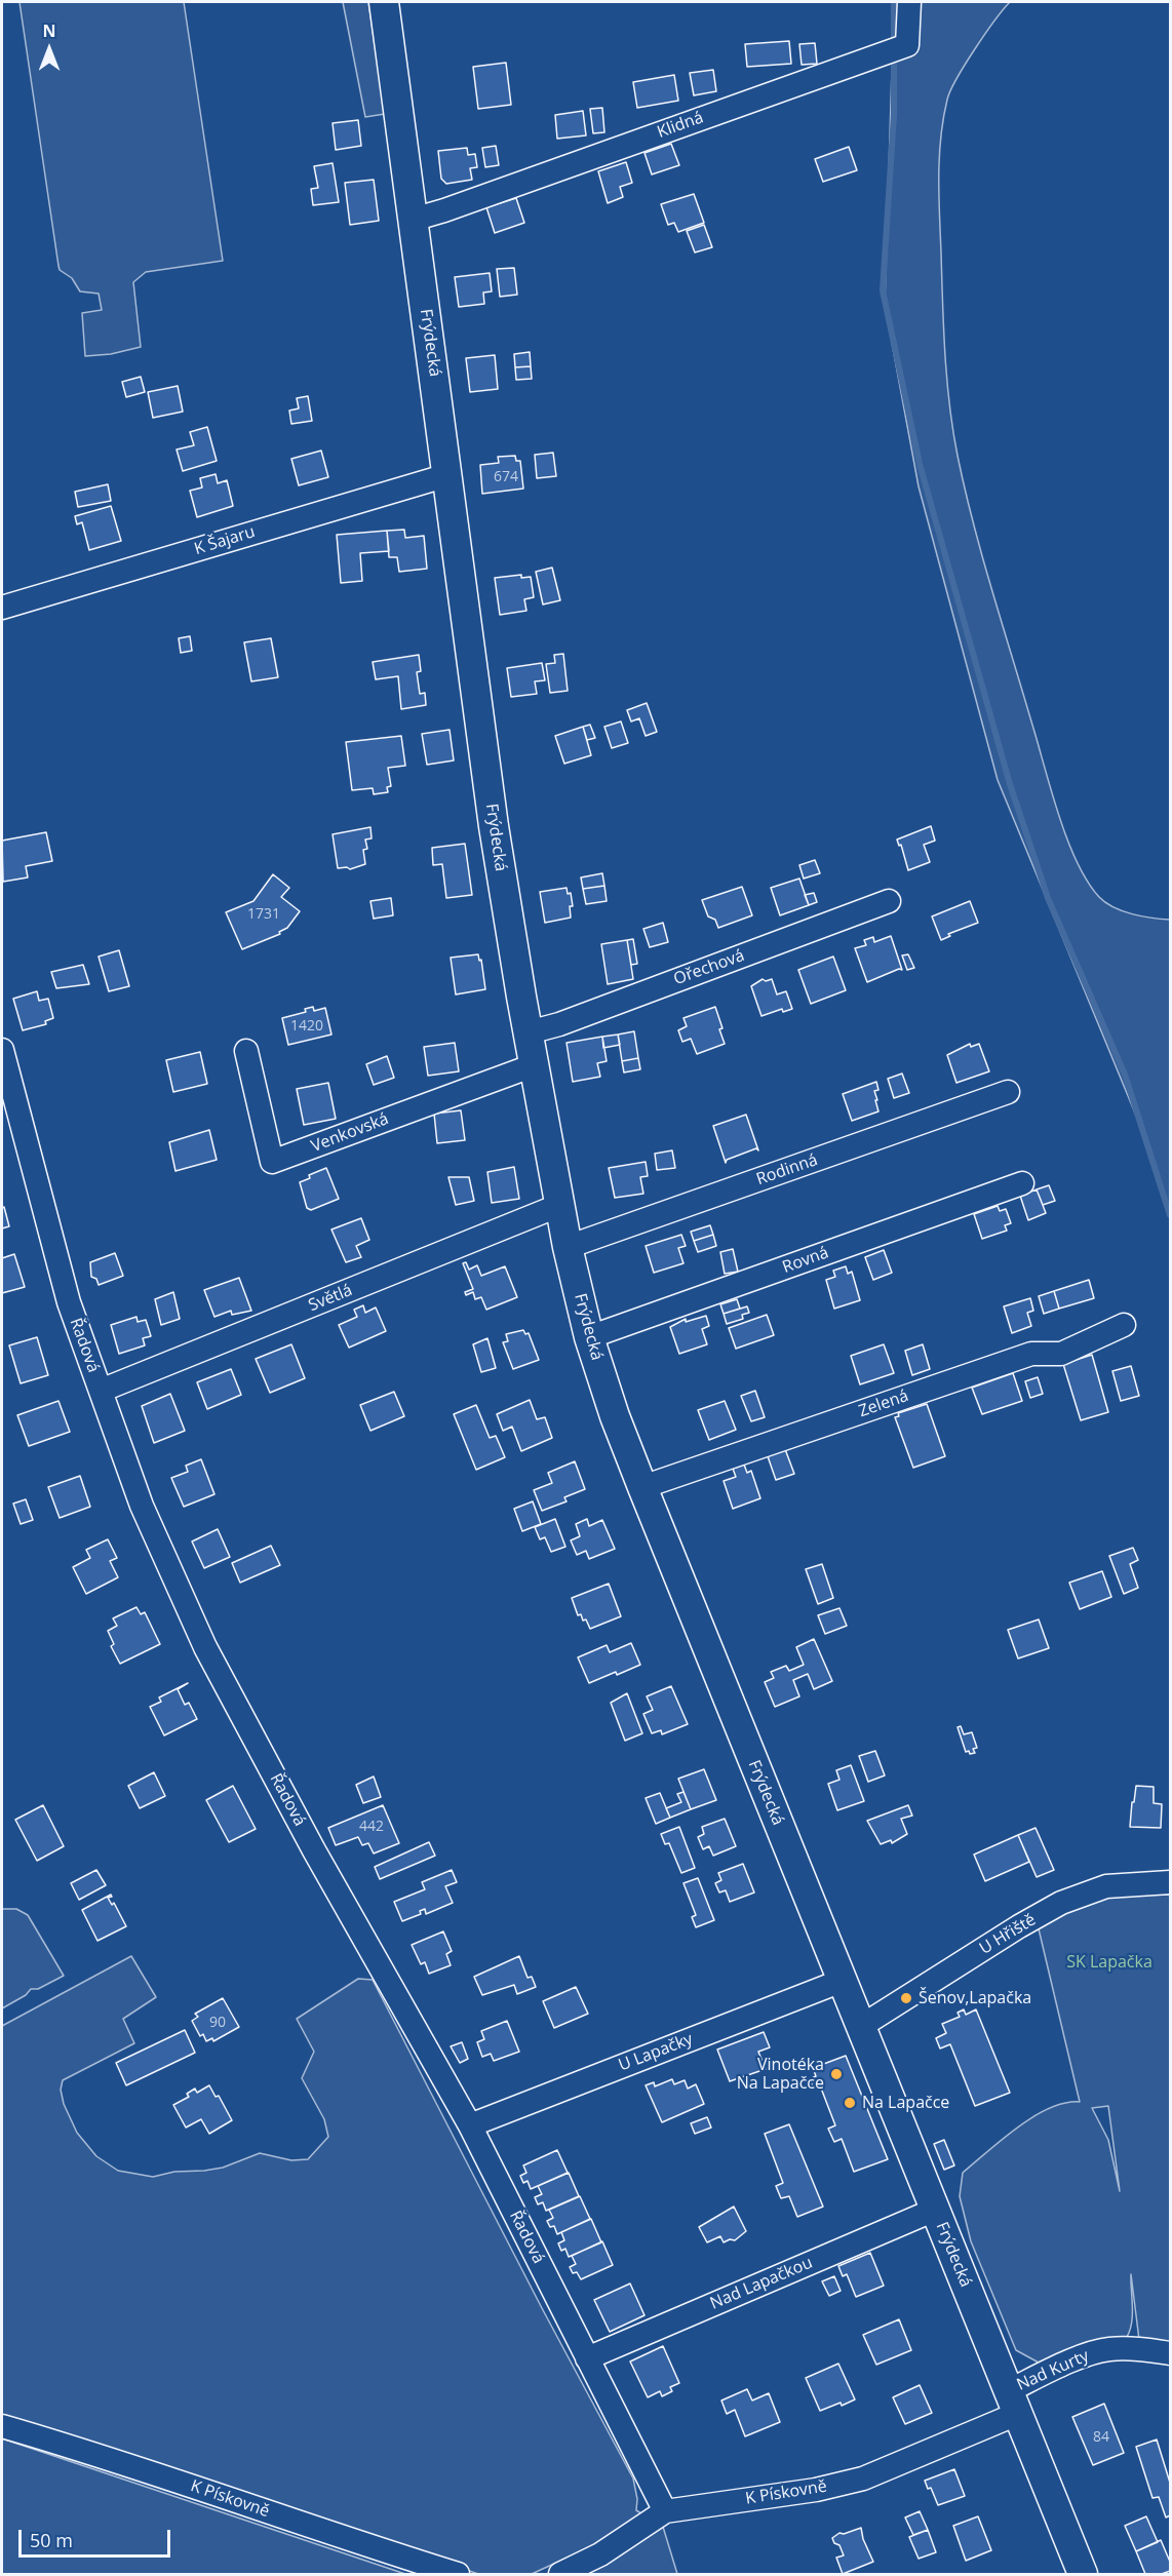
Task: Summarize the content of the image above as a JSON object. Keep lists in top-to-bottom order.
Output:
{
  "streets": {
    "main road": ["Frýdecká"],
    "street": [
      "Klidná",
      "K Šajaru",
      "Ořechová",
      "Venkovská",
      "Rodinná",
      "Rovná",
      "Světlá",
      "Řadová",
      "Zelená",
      "U Hřiště",
      "U Lapačky",
      "Nad Lapačkou",
      "Nad Kurty",
      "K Pískovně"
    ]
  },
  "crossings": [
    ["Klidná", "Frýdecká"],
    ["Frýdecká", "K Šajaru"],
    ["Frýdecká", "Ořechová"],
    ["Frýdecká", "Venkovská"],
    ["Frýdecká", "Rodinná"],
    ["Frýdecká", "Rovná"],
    ["Frýdecká", "Světlá"],
    ["Frýdecká", "Zelená"],
    ["Frýdecká", "U Hřiště"],
    ["Frýdecká", "U Lapačky"],
    ["Frýdecká", "Nad Lapačkou"],
    ["Frýdecká", "Nad Kurty"],
    ["Frýdecká", "K Pískovně"],
    ["Světlá", "Řadová"],
    ["Řadová", "U Lapačky"],
    ["Řadová", "Nad Lapačkou"],
    ["Řadová", "K Pískovně"],
    ["Nad Kurty", "K Pískovně"]
  ],
  "parks": ["SK Lapačka"],
  "places": ["Šenov,Lapačka", "Vinotéka Na Lapačce", "Na Lapačce"],
  "house_numbers": [
    "674",
    "1731",
    "1420",
    "442",
    "90",
    "84"
  ],
  "scale_bar": "50 m",
  "north": "top"
}
